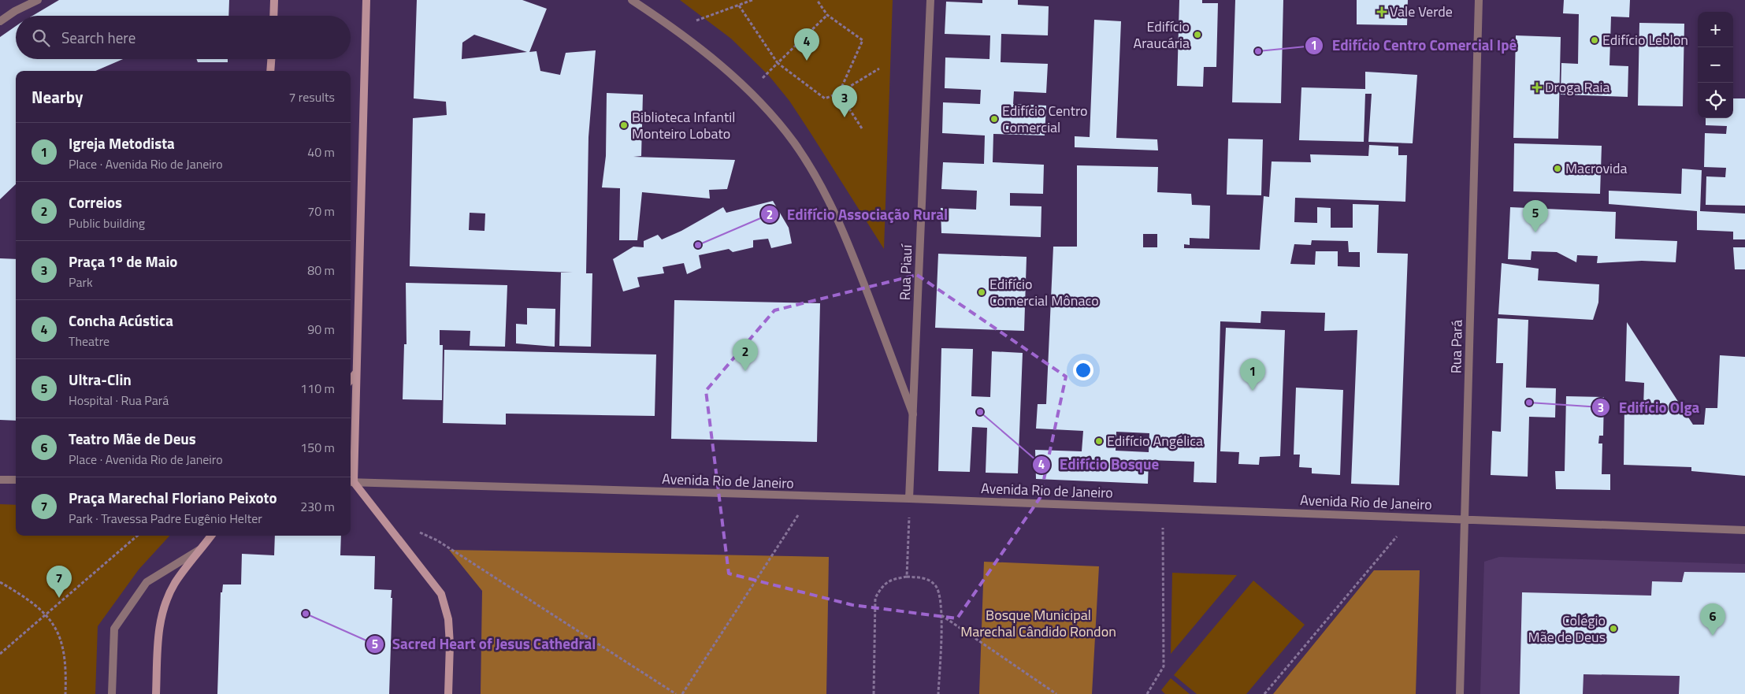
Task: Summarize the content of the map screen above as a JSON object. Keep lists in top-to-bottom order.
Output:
{
  "streets": {
    "street": ["Rua Piauí", "Rua Pará", "Avenida Rio de Janeiro"]
  },
  "crossings": [
    ["Rua Piauí", "Avenida Rio de Janeiro"],
    ["Rua Pará", "Avenida Rio de Janeiro"]
  ],
  "parks": ["Bosque Municipal Marechal Cândido Rondon"],
  "places": {
    "health": ["Vale Verde", "Droga Raia"],
    "other": [
      "Edifício Araucária",
      "Edifício Leblon",
      "Edifício Centro Comercial Ipê",
      "Edifício Centro Comercial",
      "Biblioteca Infantil Monteiro Lobato",
      "Macrovida",
      "Edifício Associação Rural",
      "Edifício Comercial Mônaco",
      "Edifício Olga",
      "Edifício Bosque",
      "Edifício Angélica",
      "Sacred Heart of Jesus Cathedral",
      "Colégio Mãe de Deus"
    ]
  },
  "page": {
    "map_buttons": ["+", "−"],
    "search": "Search here",
    "pins": [
      "4",
      "3",
      "5",
      "2",
      "1",
      "7",
      "6"
    ],
    "heading": ["Nearby", "7 results"],
    "list": [
      {
        "mark": "1",
        "name": "Igreja Metodista",
        "note": "Place · Avenida Rio de Janeiro",
        "value": "40 m"
      },
      {
        "mark": "2",
        "name": "Correios",
        "note": "Public building",
        "value": "70 m"
      },
      {
        "mark": "3",
        "name": "Praça 1º de Maio",
        "note": "Park",
        "value": "80 m"
      },
      {
        "mark": "4",
        "name": "Concha Acústica",
        "note": "Theatre",
        "value": "90 m"
      },
      {
        "mark": "5",
        "name": "Ultra-Clin",
        "note": "Hospital · Rua Pará",
        "value": "110 m"
      },
      {
        "mark": "6",
        "name": "Teatro Mãe de Deus",
        "note": "Place · Avenida Rio de Janeiro",
        "value": "150 m"
      },
      {
        "mark": "7",
        "name": "Praça Marechal Floriano Peixoto",
        "note": "Park · Travessa Padre Eugênio Helter",
        "value": "230 m"
      }
    ]
  }
}
